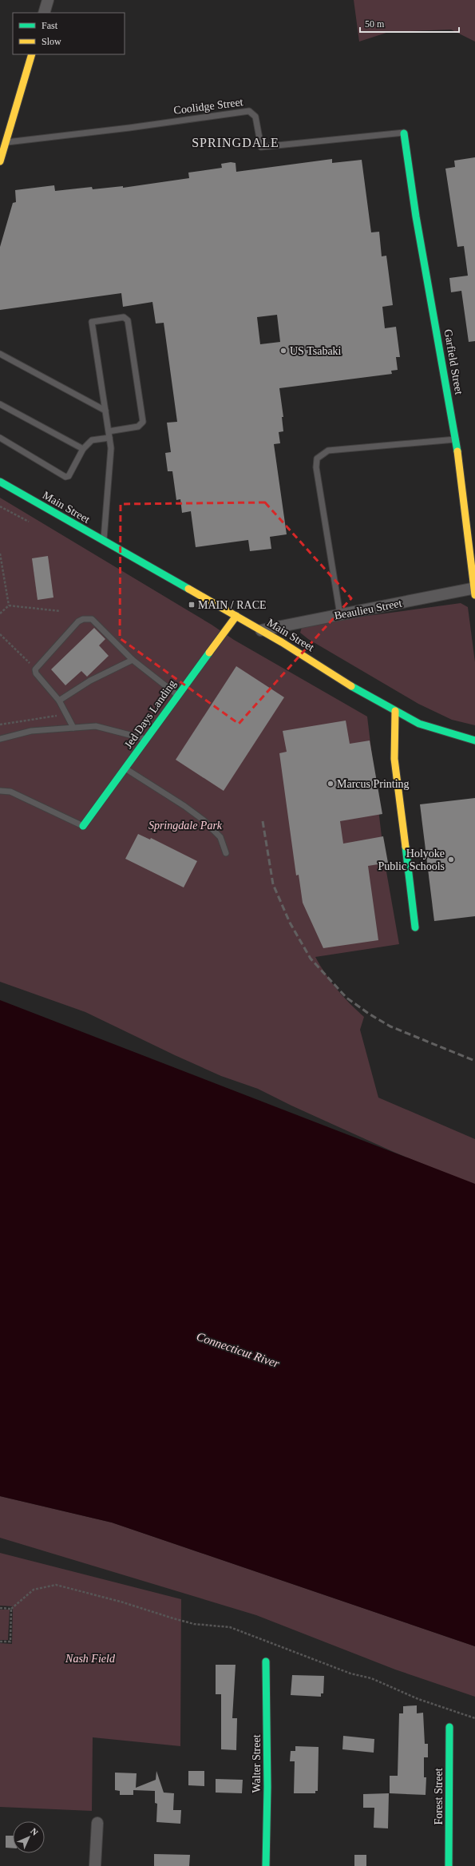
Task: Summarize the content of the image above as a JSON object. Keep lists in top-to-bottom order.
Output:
{
  "streets": {
    "street": [
      "Garfield Street",
      "Main Street",
      "Beaulieu Street",
      "Jed Days Landing",
      "Walter Street",
      "Forest Street"
    ],
    "lane": ["Coolidge Street"]
  },
  "crossings": [
    ["Coolidge Street", "Garfield Street"],
    ["Garfield Street", "Beaulieu Street"],
    ["Main Street", "Beaulieu Street"],
    ["Main Street", "Jed Days Landing"]
  ],
  "districts": ["SPRINGDALE"],
  "water": ["Connecticut River"],
  "parks": ["Springdale Park", "Nash Field"],
  "places": {
    "other": ["US Tsabaki", "Marcus Printing", "Holyoke Public Schools"],
    "transit": ["MAIN / RACE"]
  },
  "legend": ["Fast", "Slow"],
  "scale_bar": "50 m",
  "north": "top right"
}
